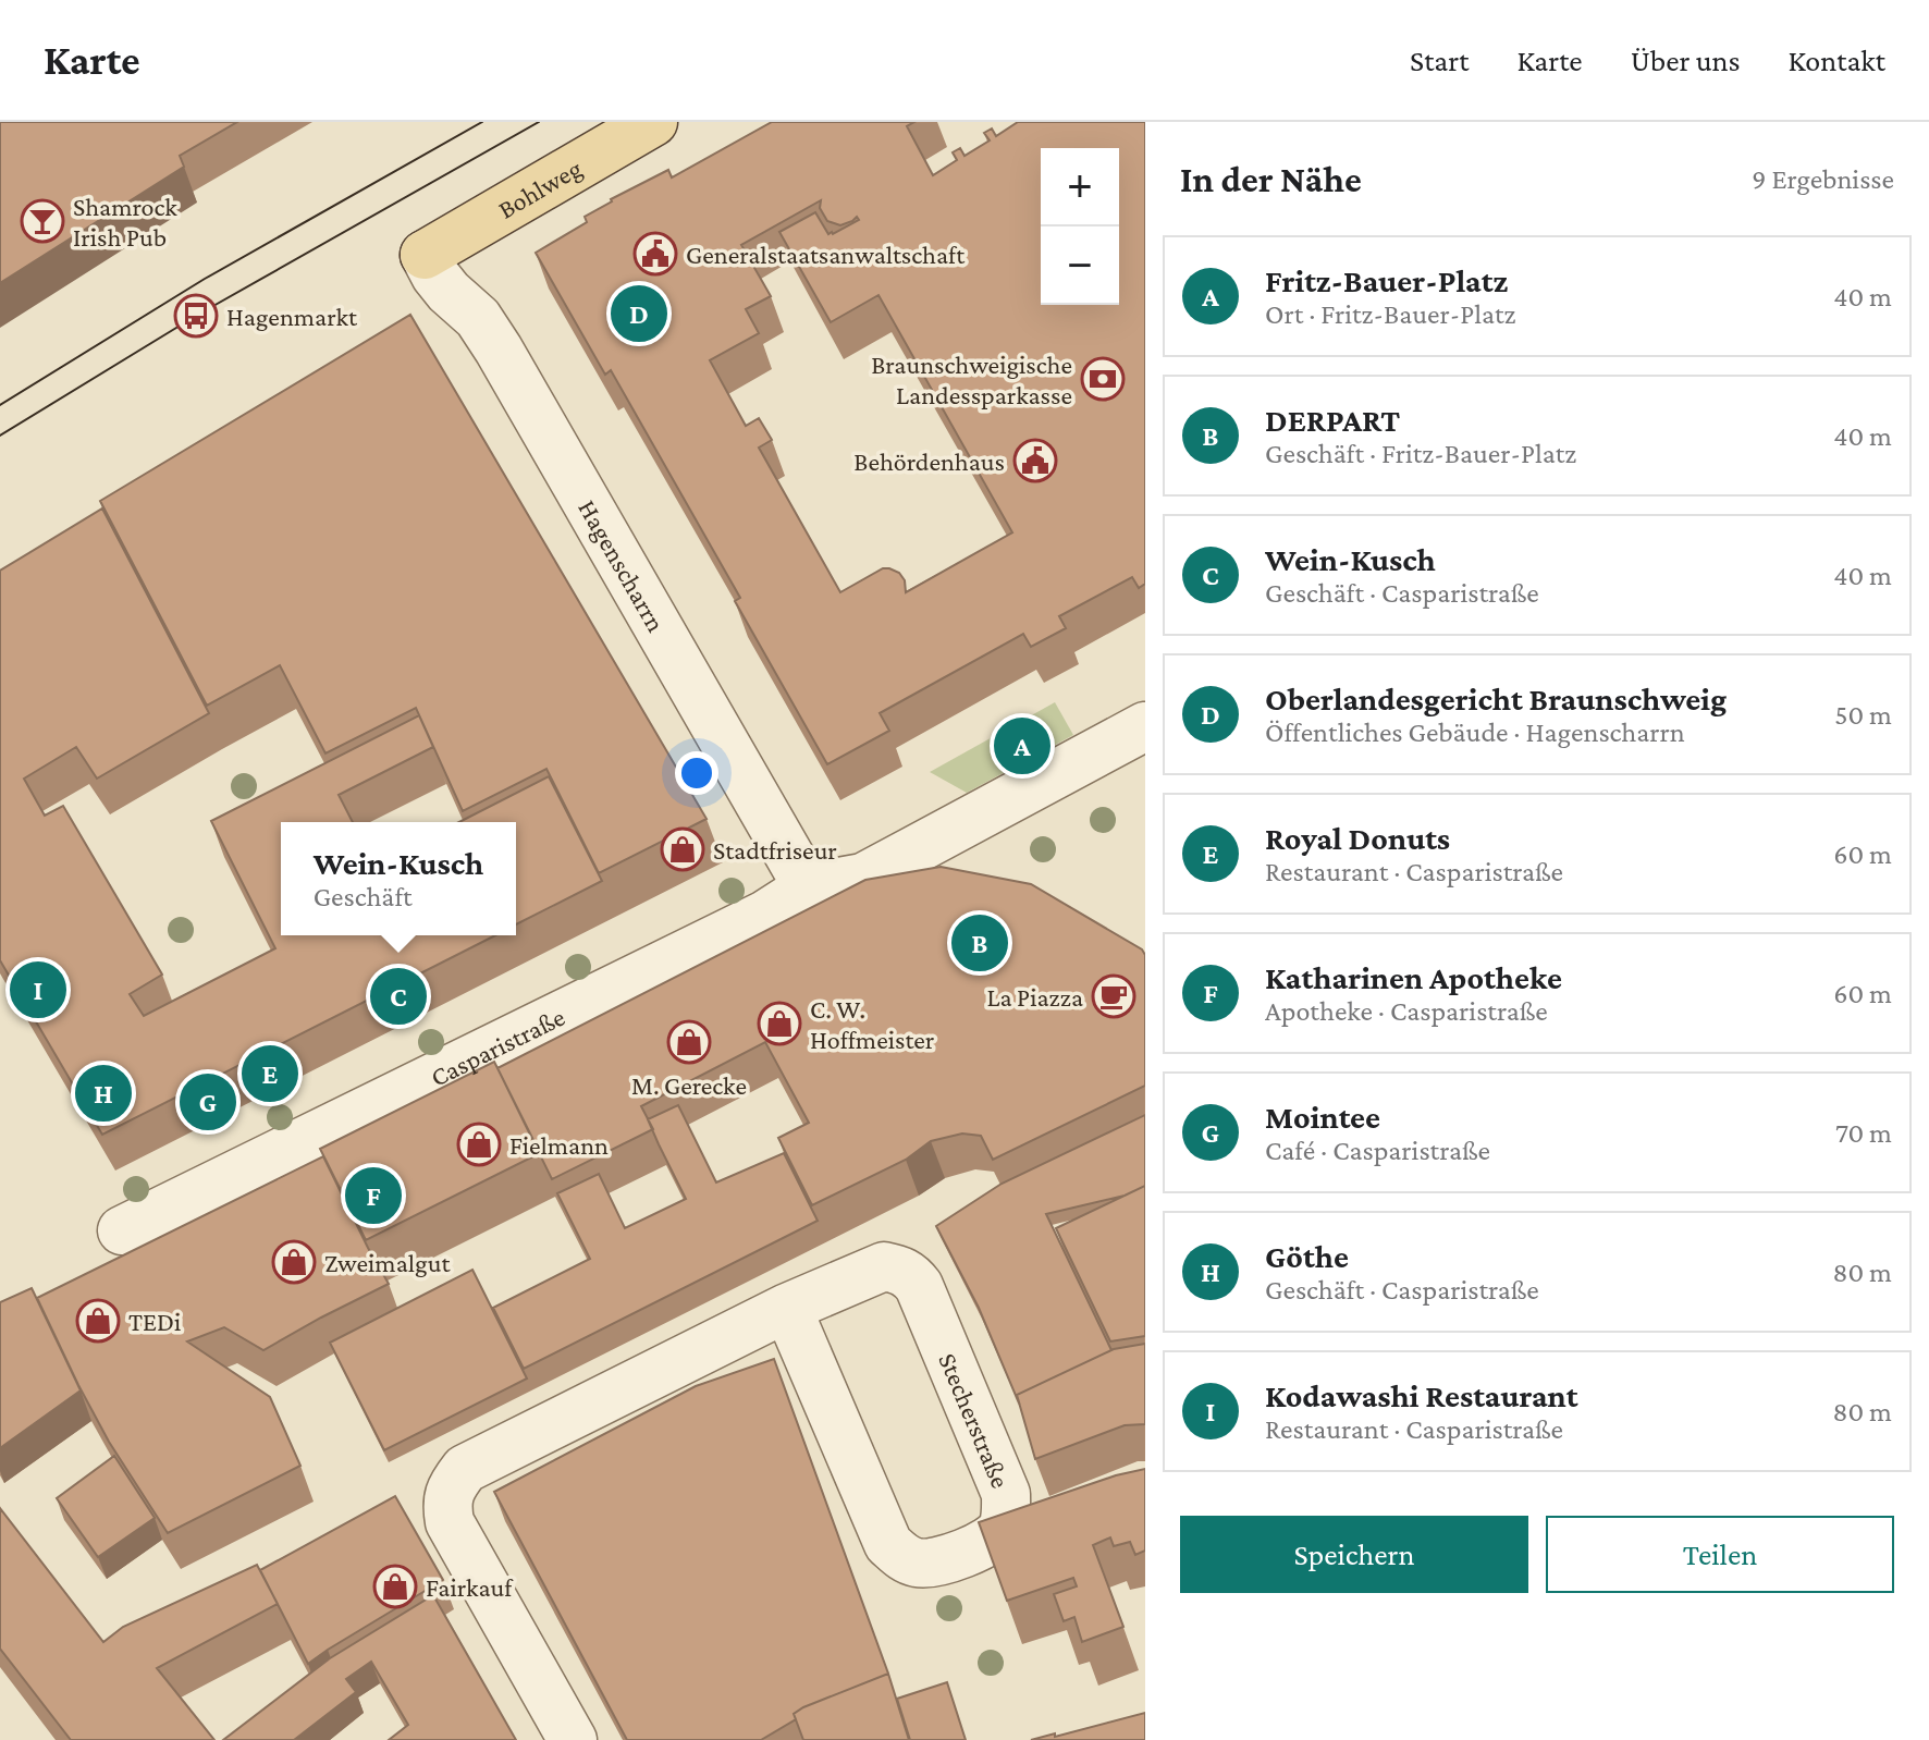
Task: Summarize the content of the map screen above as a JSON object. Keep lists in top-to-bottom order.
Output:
{
  "streets": {
    "main road": ["Bohlweg"],
    "street": ["Hagenscharrn", "Casparistraße", "Stecherstraße"]
  },
  "crossings": [
    ["Bohlweg", "Hagenscharrn"],
    ["Hagenscharrn", "Casparistraße"]
  ],
  "places": {
    "bar": ["Shamrock Irish Pub"],
    "public building": ["Generalstaatsanwaltschaft", "Behördenhaus"],
    "bus stop": ["Hagenmarkt"],
    "bank": ["Braunschweigische Landessparkasse"],
    "shop": [
      "Stadtfriseur",
      "C. W. Hoffmeister",
      "M. Gerecke",
      "Fielmann",
      "Zweimalgut",
      "TEDi",
      "Fairkauf"
    ],
    "cafe": ["La Piazza"]
  },
  "page": {
    "header": "Karte",
    "nav": [
      "Start",
      "Karte",
      "Über uns",
      "Kontakt"
    ],
    "heading": ["In der Nähe", "9 Ergebnisse"],
    "map_buttons": ["+", "−"],
    "list": [
      {
        "mark": "A",
        "name": "Fritz-Bauer-Platz",
        "note": "Ort · Fritz-Bauer-Platz",
        "value": "40 m"
      },
      {
        "mark": "B",
        "name": "DERPART",
        "note": "Geschäft · Fritz-Bauer-Platz",
        "value": "40 m"
      },
      {
        "mark": "C",
        "name": "Wein-Kusch",
        "note": "Geschäft · Casparistraße",
        "value": "40 m"
      },
      {
        "mark": "D",
        "name": "Oberlandesgericht Braunschweig",
        "note": "Öffentliches Gebäude · Hagenscharrn",
        "value": "50 m"
      },
      {
        "mark": "E",
        "name": "Royal Donuts",
        "note": "Restaurant · Casparistraße",
        "value": "60 m"
      },
      {
        "mark": "F",
        "name": "Katharinen Apotheke",
        "note": "Apotheke · Casparistraße",
        "value": "60 m"
      },
      {
        "mark": "G",
        "name": "Mointee",
        "note": "Café · Casparistraße",
        "value": "70 m"
      },
      {
        "mark": "H",
        "name": "Göthe",
        "note": "Geschäft · Casparistraße",
        "value": "80 m"
      },
      {
        "mark": "I",
        "name": "Kodawashi Restaurant",
        "note": "Restaurant · Casparistraße",
        "value": "80 m"
      }
    ],
    "pins": [
      "D",
      "A",
      "B",
      "I",
      "C",
      "E",
      "H",
      "G",
      "F"
    ],
    "popup": ["Wein-Kusch", "Geschäft"],
    "buttons": ["Speichern", "Teilen"]
  }
}
